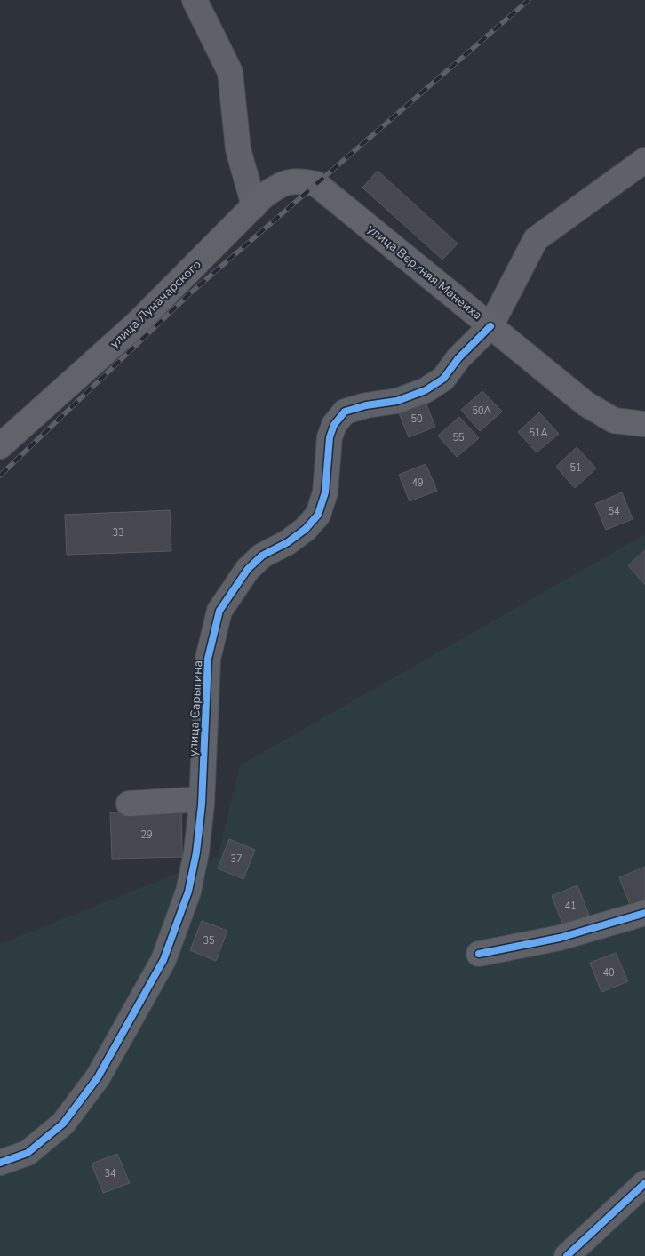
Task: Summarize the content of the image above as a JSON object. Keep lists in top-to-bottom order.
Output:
{
  "streets": {
    "main road": ["улица Верхняя Манеиха", "улица Луначарского"],
    "street": ["улица Сарыгина"]
  },
  "crossings": [
    ["улица Верхняя Манеиха", "улица Луначарского"],
    ["улица Верхняя Манеиха", "улица Сарыгина"]
  ],
  "house_numbers": [
    "50А",
    "50",
    "51А",
    "55",
    "51",
    "49",
    "54",
    "33",
    "29",
    "37",
    "41",
    "35",
    "40",
    "34"
  ]
}
